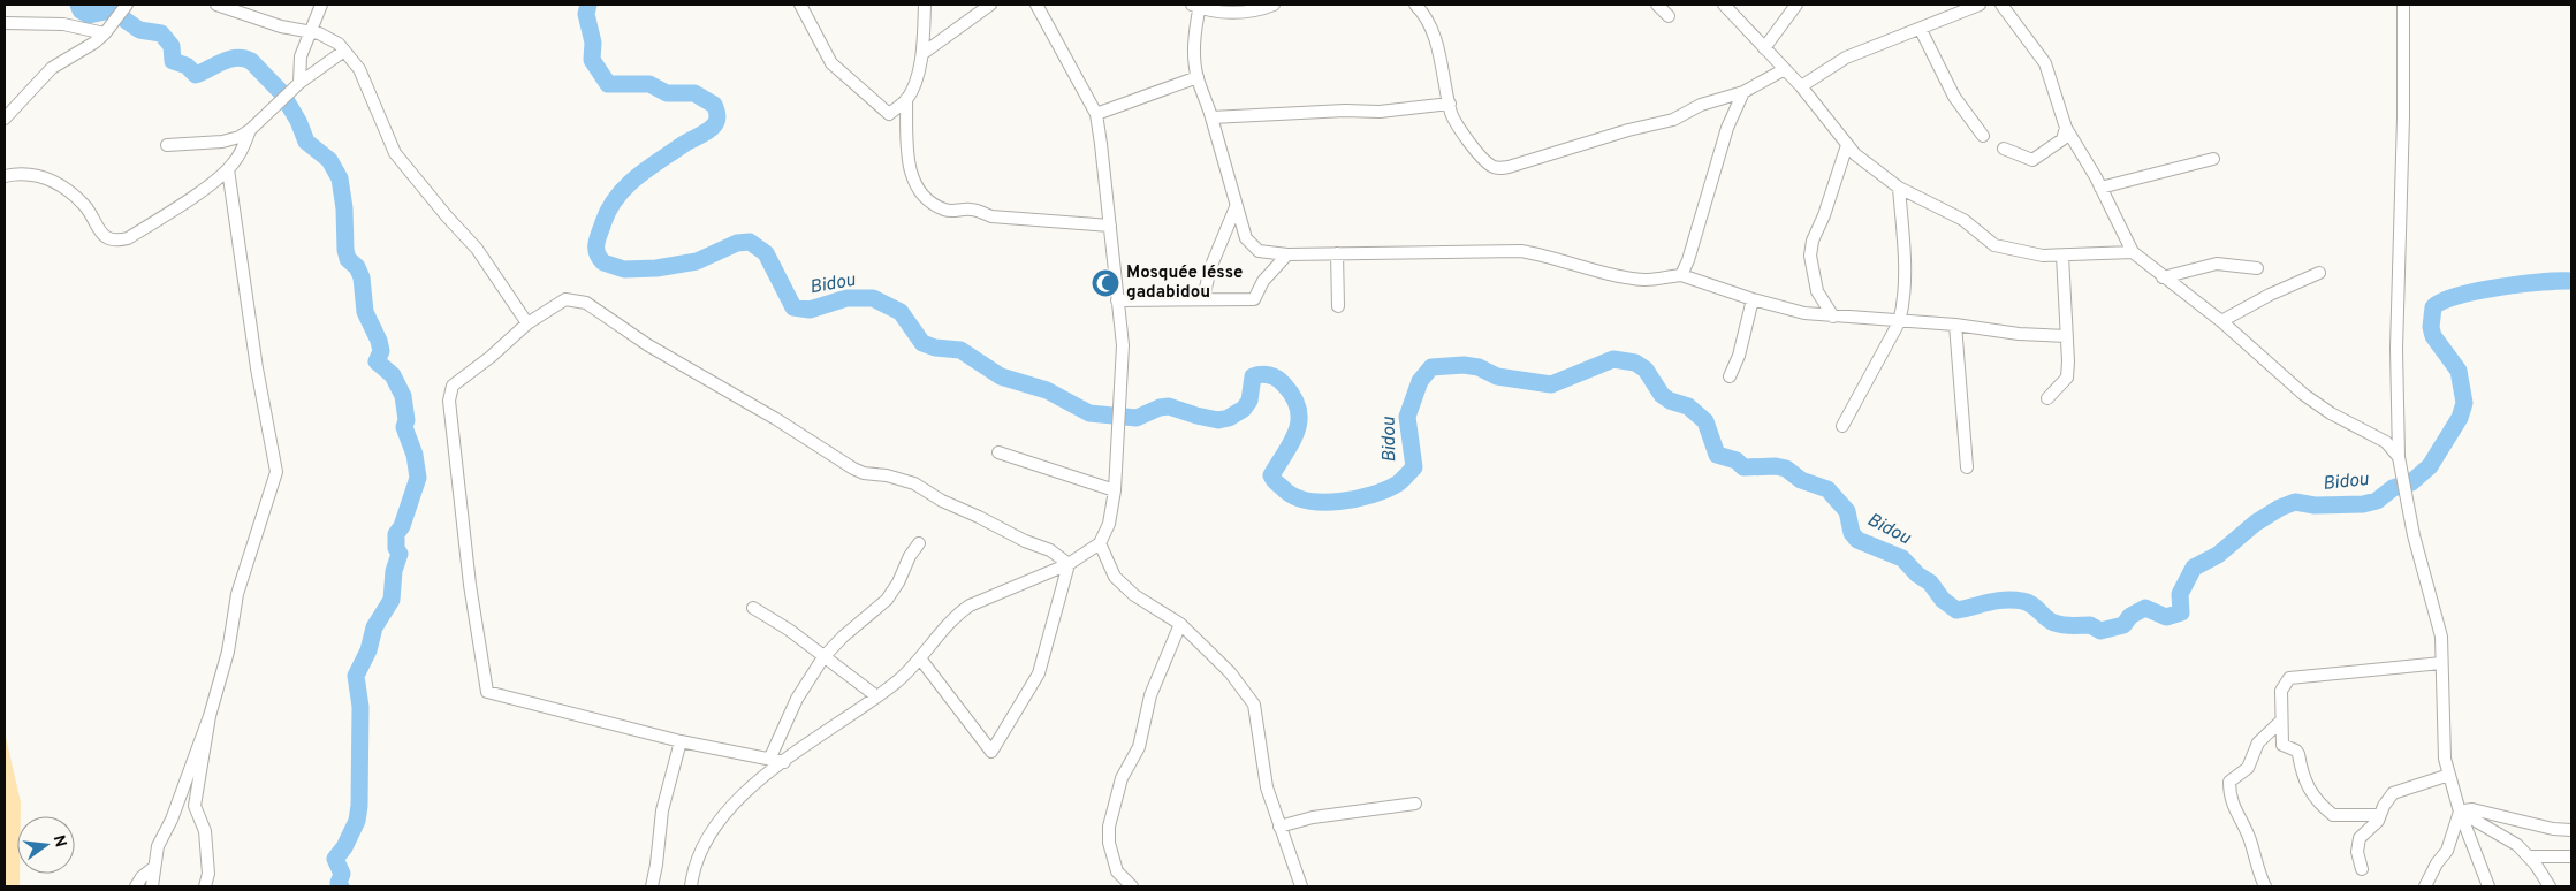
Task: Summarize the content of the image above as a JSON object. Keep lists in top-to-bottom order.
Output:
{
  "water": ["Bidou"],
  "places": {
    "mosque": ["Mosquée lésse gadabidou"]
  },
  "north": "right"
}
